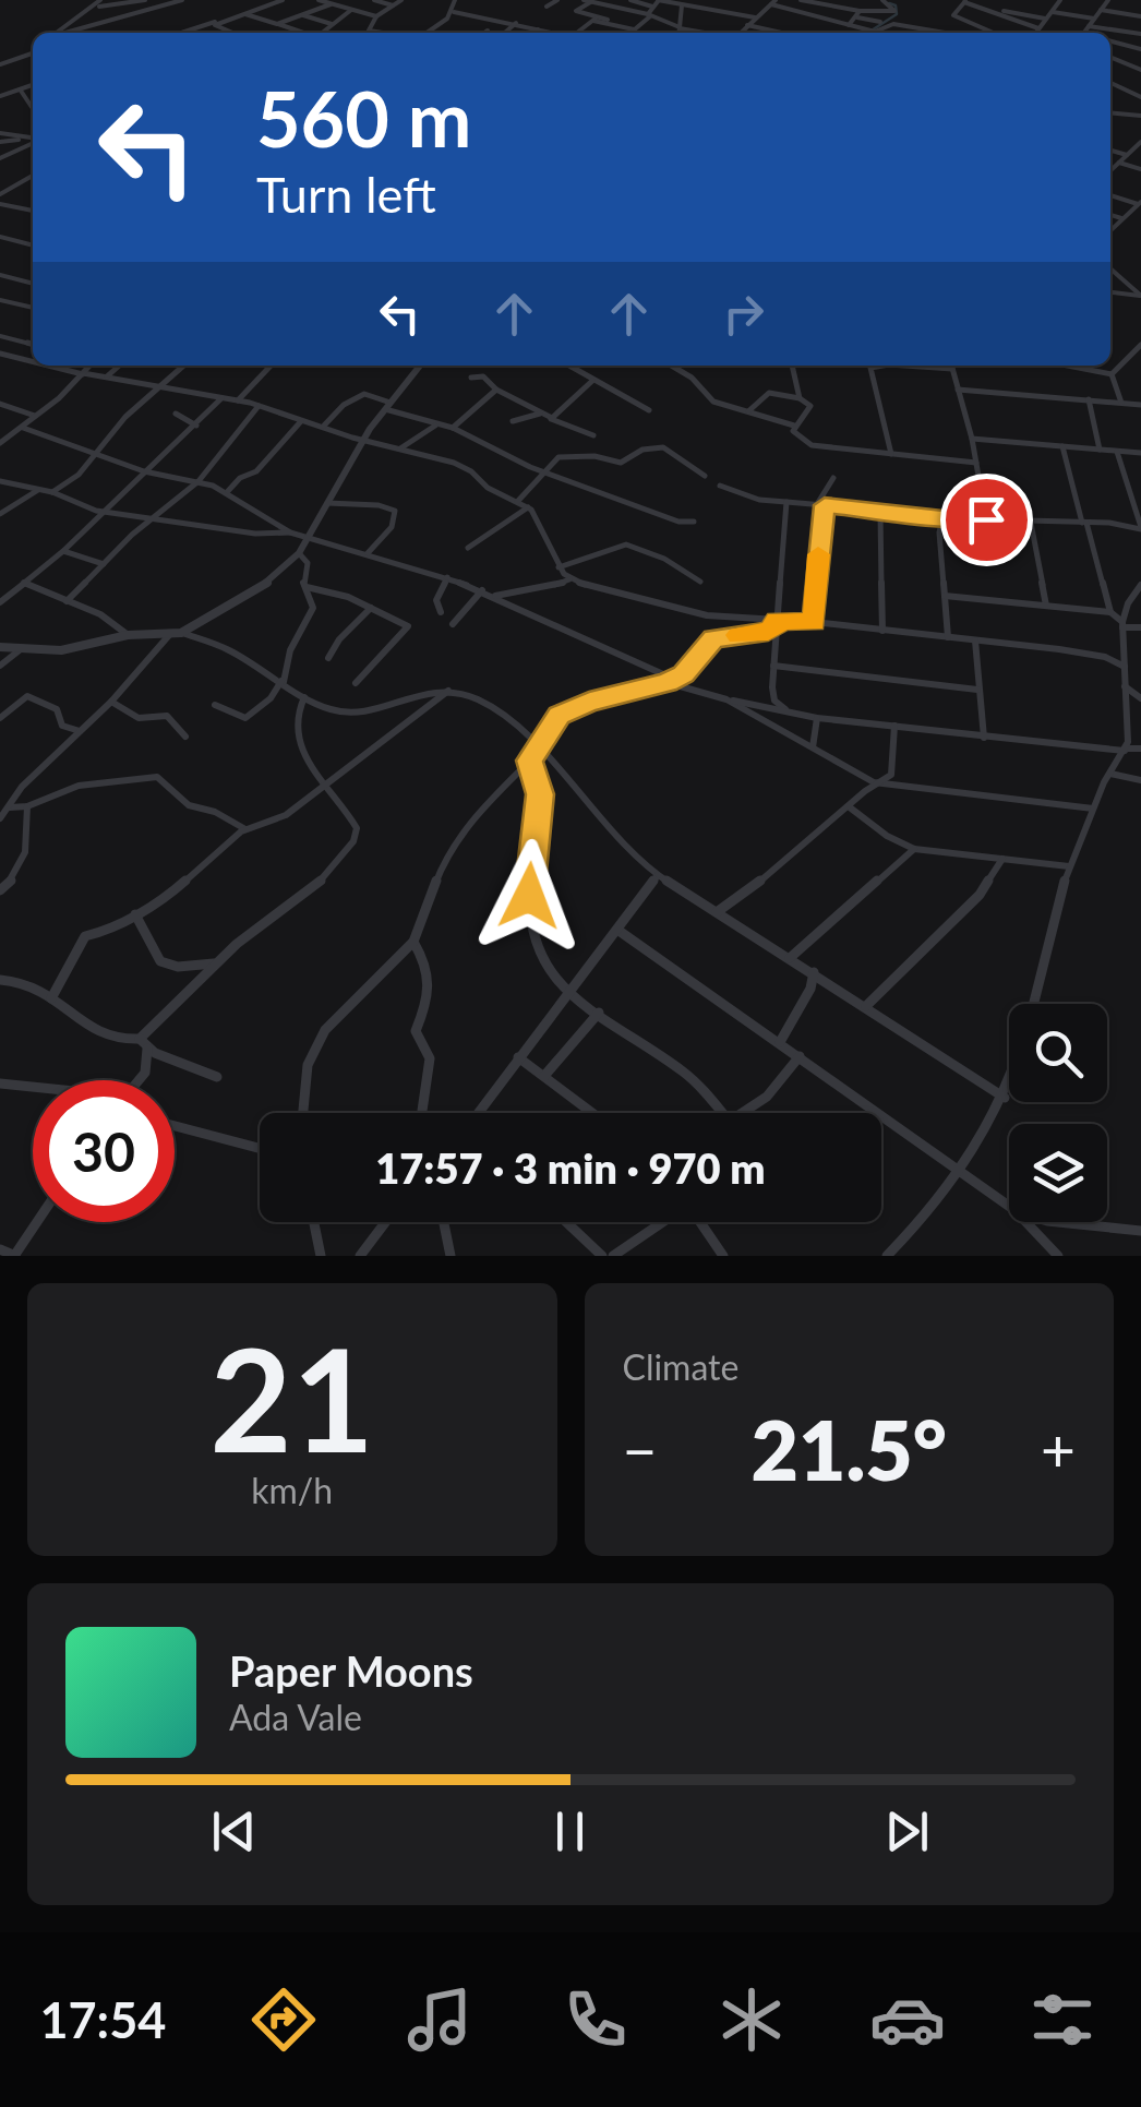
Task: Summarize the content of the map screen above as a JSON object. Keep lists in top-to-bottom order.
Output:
{
  "page": {
    "turn": ["560 m", "Turn left"],
    "limit": "30",
    "trip": "17:57 · 3 min · 970 m",
    "tile": [
      ["21", "km/h"],
      "Climate"
    ],
    "heat": ["−", "21.5°", "+"],
    "song": ["Paper Moons", "Ada Vale"],
    "tabs": "17:54"
  }
}
